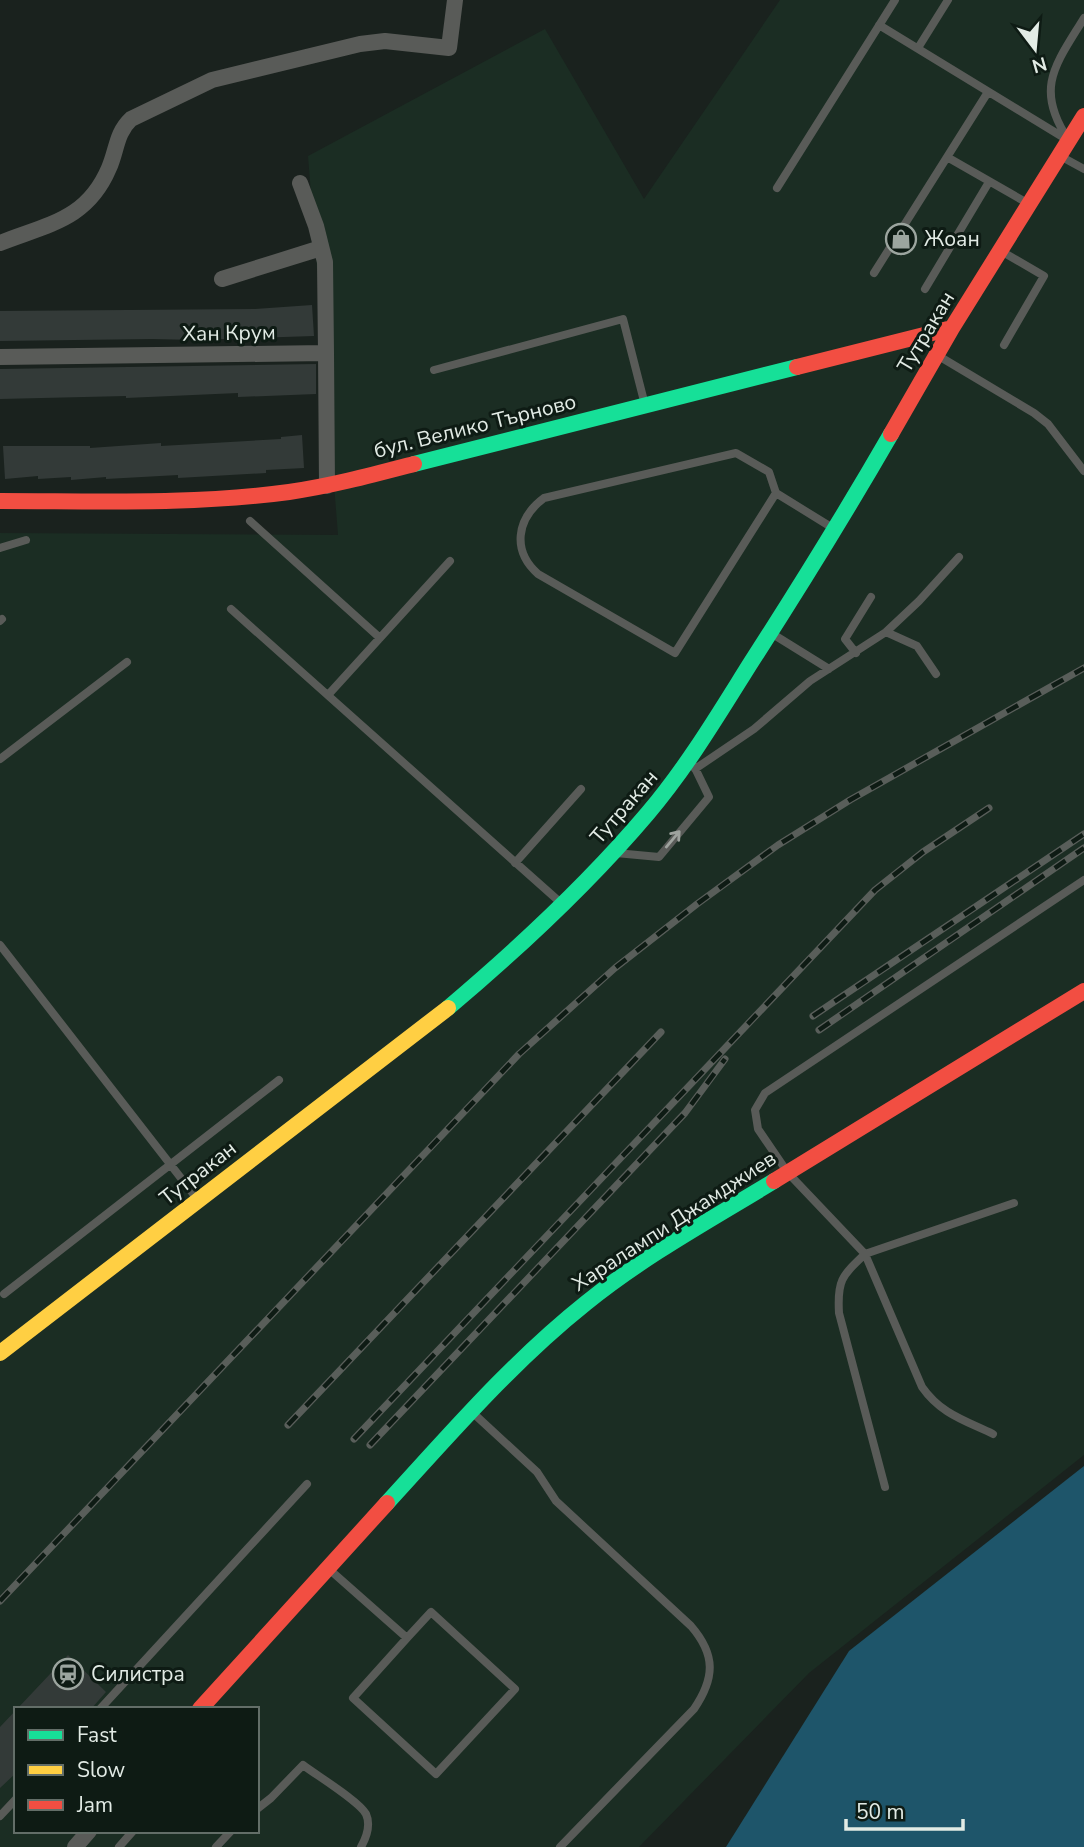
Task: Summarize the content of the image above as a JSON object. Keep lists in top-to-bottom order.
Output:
{
  "streets": {
    "street": [
      "Тутракан",
      "Хан Крум",
      "бул. Велико Търново",
      "Харалампи Джамджиев"
    ]
  },
  "crossings": [
    ["Тутракан", "бул. Велико Търново"]
  ],
  "places": {
    "shop": ["Жоан"],
    "station": ["Силистра"]
  },
  "legend": ["Fast", "Slow", "Jam"],
  "scale_bar": "50 m",
  "north": "bottom"
}
